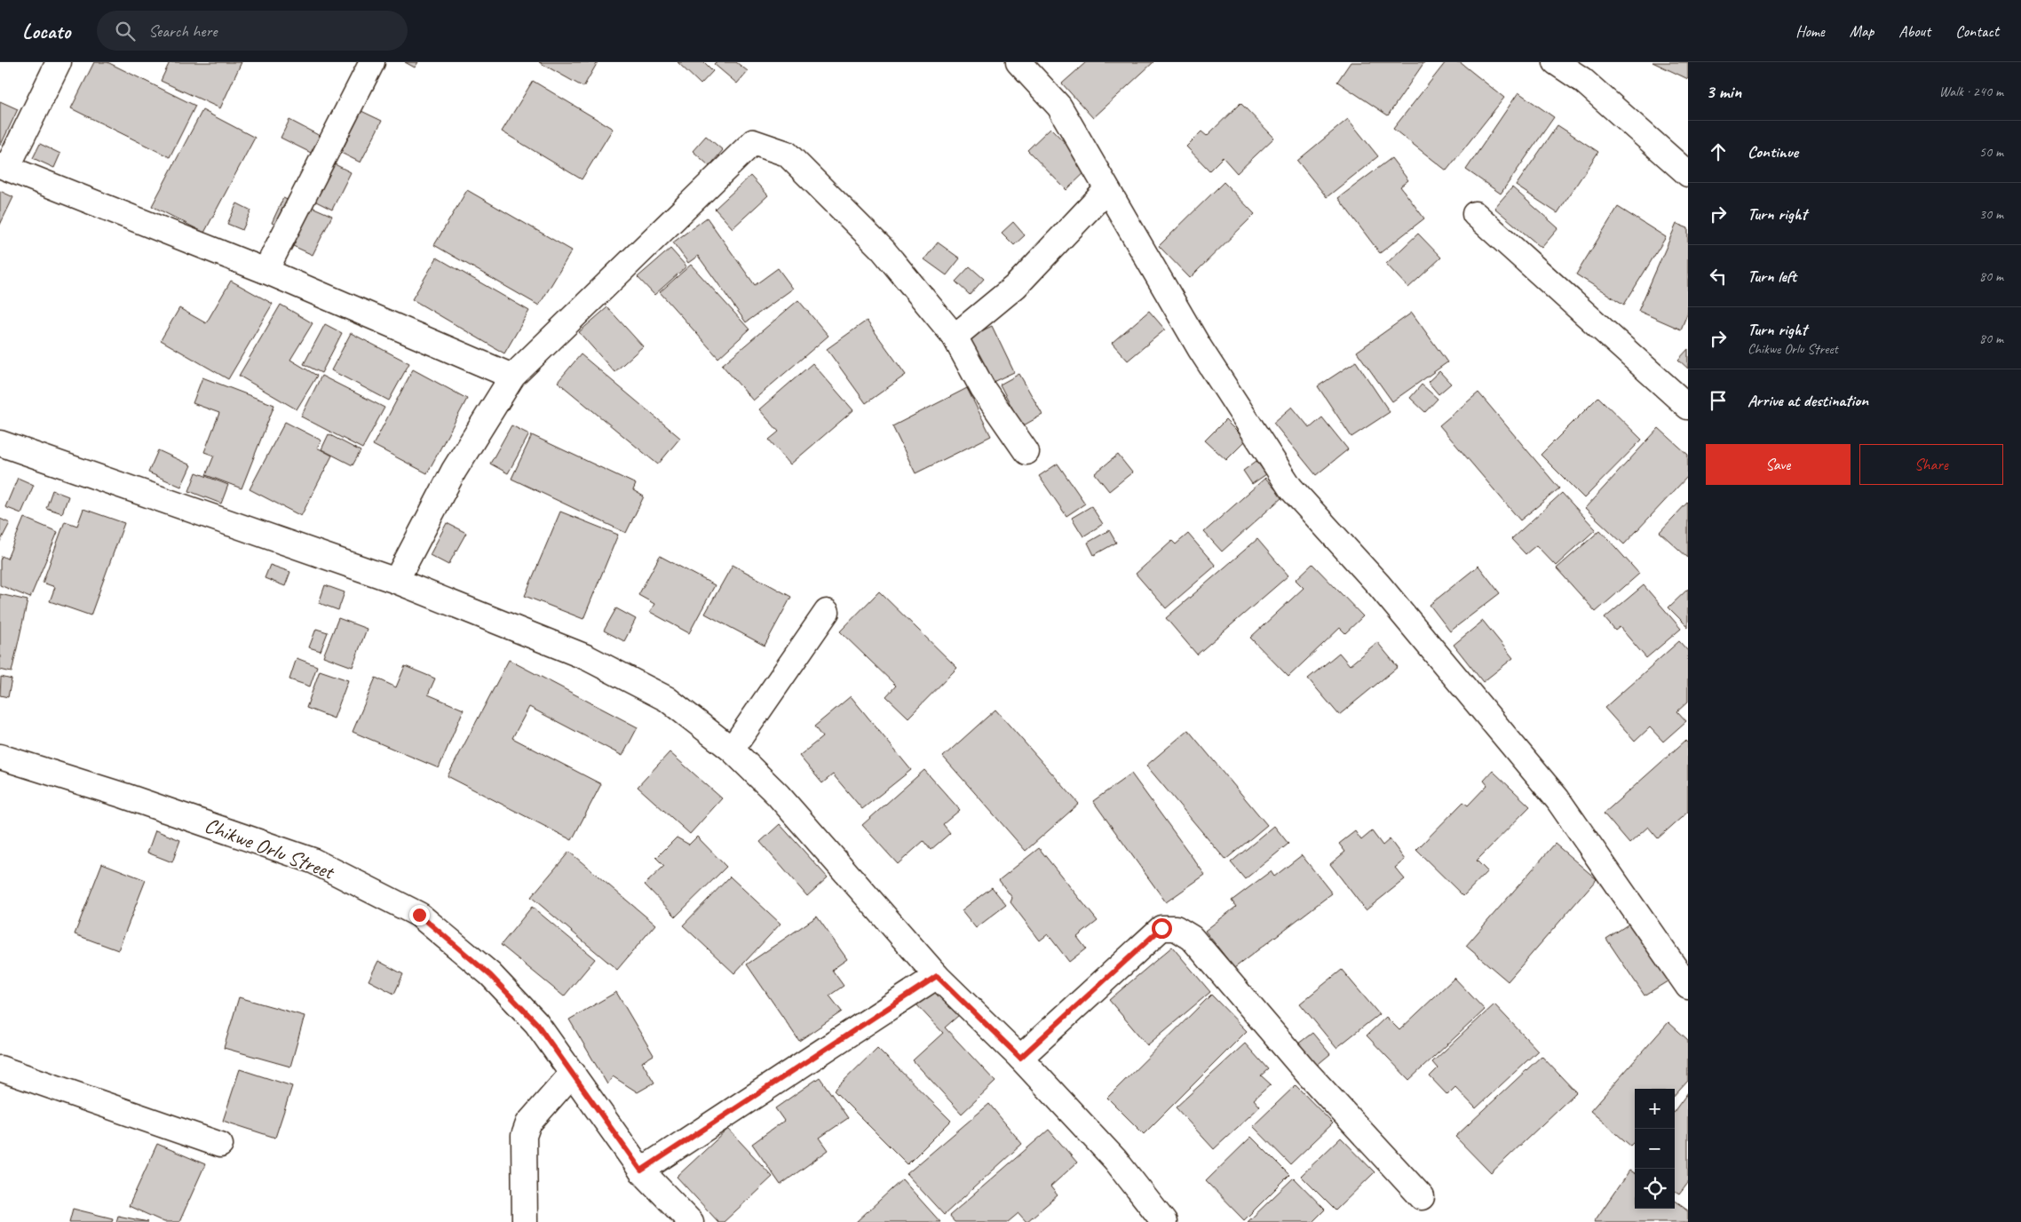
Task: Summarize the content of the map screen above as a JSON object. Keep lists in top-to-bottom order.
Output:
{
  "streets": {
    "street": ["Chikwe Orlu Street"]
  },
  "page": {
    "header": "Locato",
    "search": "Search here",
    "nav": [
      "Home",
      "Map",
      "About",
      "Contact"
    ],
    "heading": ["3 min", "Walk · 240 m"],
    "list": [
      ["Continue", "50 m"],
      ["Turn right", "30 m"],
      ["Turn left", "80 m"],
      ["Turn right", "Chikwe Orlu Street", "80 m"],
      "Arrive at destination"
    ],
    "buttons": ["Save", "Share"],
    "map_buttons": ["+", "−"]
  }
}
